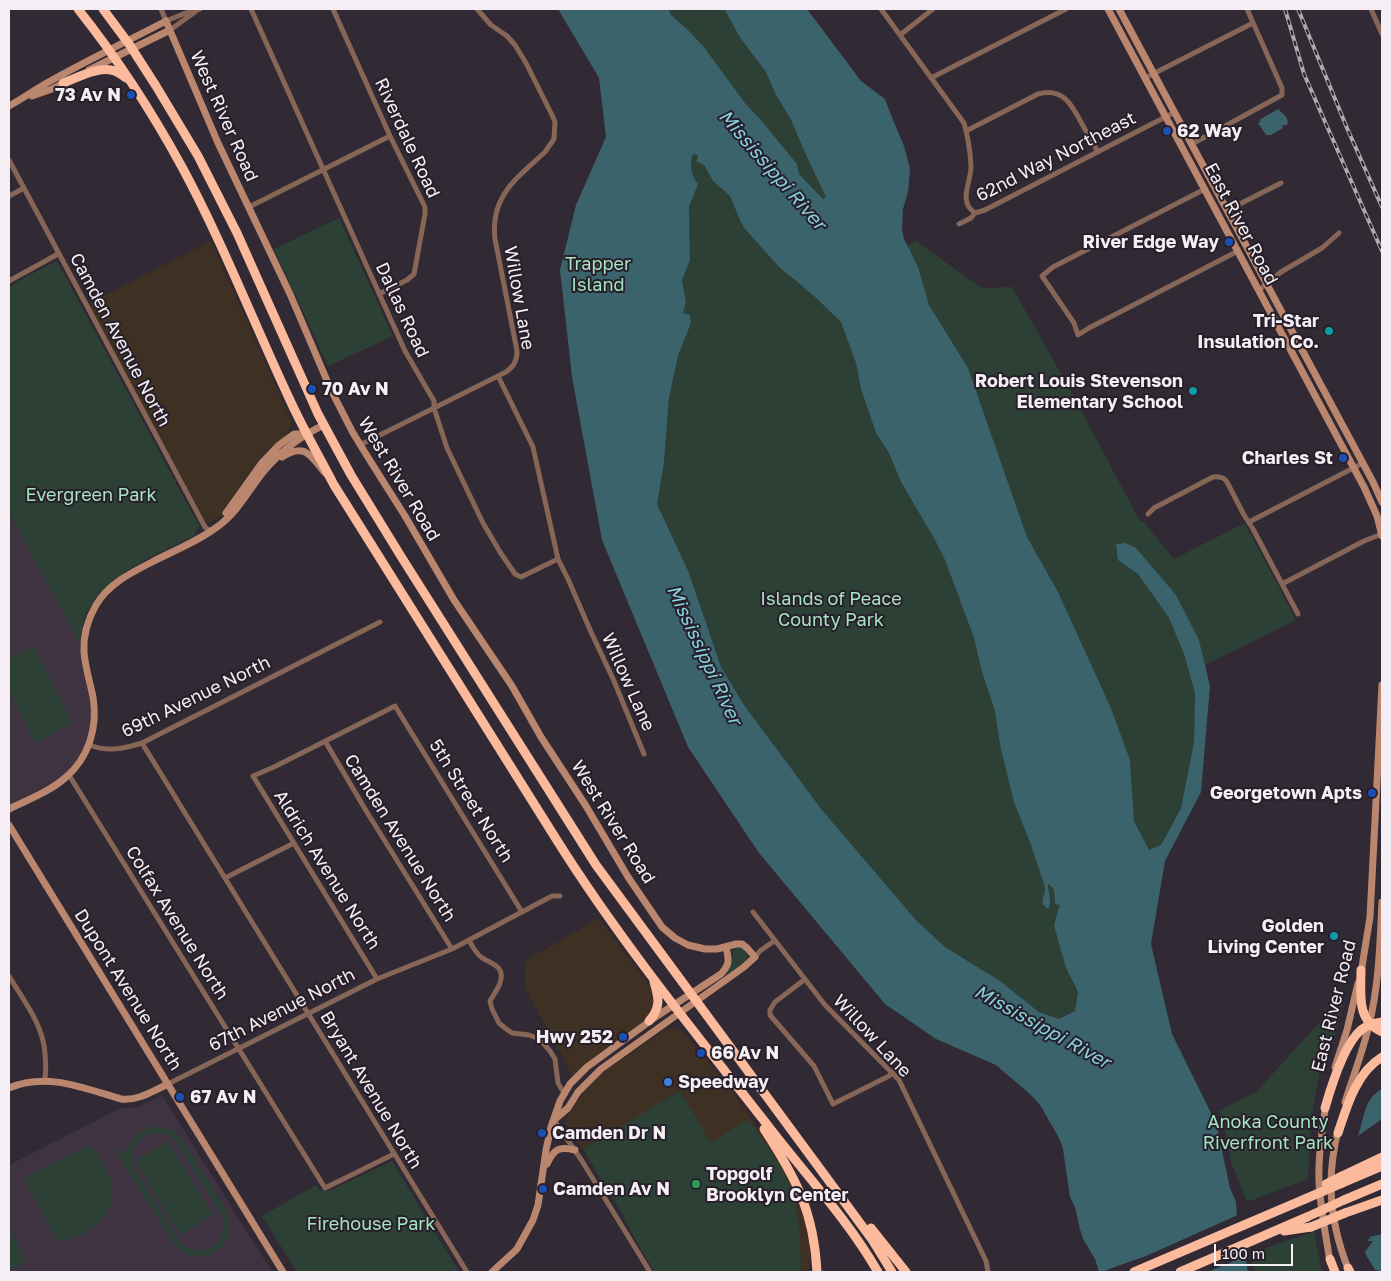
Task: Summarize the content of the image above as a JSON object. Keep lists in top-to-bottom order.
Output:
{
  "streets": {
    "street": [
      "West River Road",
      "Riverdale Road",
      "62nd Way Northeast",
      "East River Road",
      "Willow Lane",
      "Dallas Road",
      "Camden Avenue North",
      "69th Avenue North",
      "5th Street North",
      "Aldrich Avenue North",
      "Colfax Avenue North",
      "Dupont Avenue North",
      "67th Avenue North",
      "Bryant Avenue North"
    ]
  },
  "crossings": [
    ["Riverdale Road", "Dallas Road"],
    ["62nd Way Northeast", "East River Road"],
    ["Willow Lane", "Dallas Road"],
    ["Camden Avenue North", "5th Street North"],
    ["Camden Avenue North", "Aldrich Avenue North"],
    ["Camden Avenue North", "67th Avenue North"],
    ["69th Avenue North", "Bryant Avenue North"],
    ["5th Street North", "Aldrich Avenue North"],
    ["5th Street North", "67th Avenue North"],
    ["Aldrich Avenue North", "67th Avenue North"],
    ["Colfax Avenue North", "67th Avenue North"],
    ["Colfax Avenue North", "Bryant Avenue North"],
    ["Dupont Avenue North", "67th Avenue North"],
    ["67th Avenue North", "Bryant Avenue North"]
  ],
  "water": ["Mississippi River"],
  "parks": [
    "Trapper Island",
    "Evergreen Park",
    "Islands of Peace County Park",
    "Anoka County Riverfront Park",
    "Firehouse Park"
  ],
  "places": [
    "73 Av N",
    "62 Way",
    "River Edge Way",
    "Tri-Star Insulation Co.",
    "70 Av N",
    "Robert Louis Stevenson Elementary School",
    "Charles St",
    "Georgetown Apts",
    "Golden Living Center",
    "Hwy 252",
    "66 Av N",
    "Speedway",
    "67 Av N",
    "Camden Dr N",
    "Topgolf Brooklyn Center",
    "Camden Av N"
  ],
  "scale_bar": "100 m"
}
